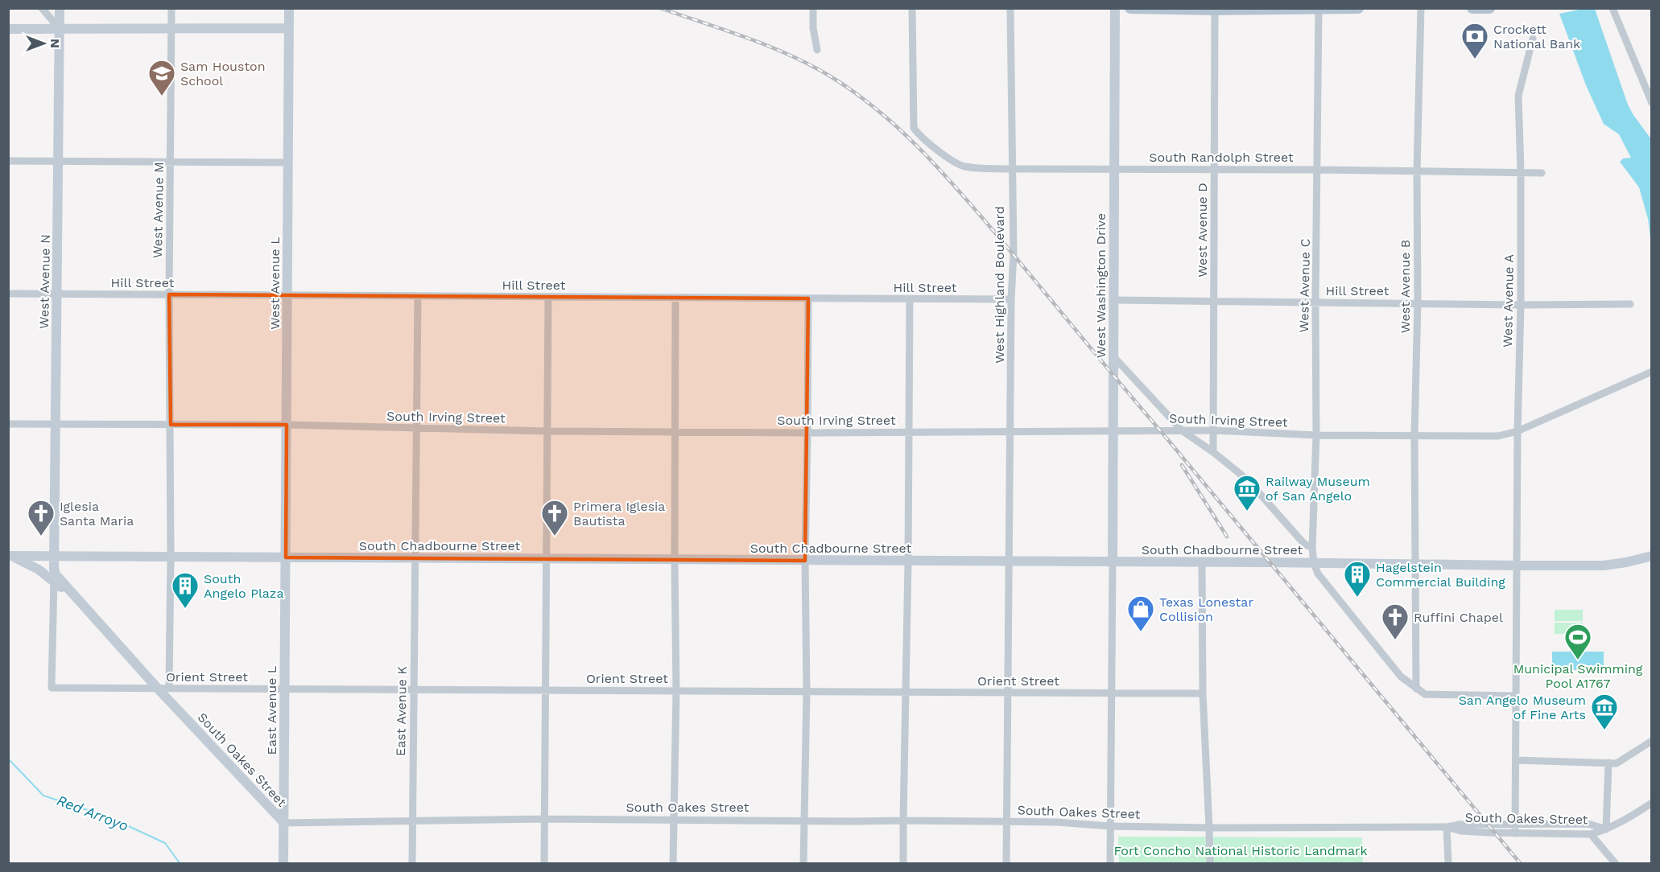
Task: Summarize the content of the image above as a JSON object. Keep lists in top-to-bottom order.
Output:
{
  "streets": {
    "main road": [
      "West Avenue N",
      "West Avenue L",
      "West Washington Drive",
      "South Chadbourne Street",
      "East Avenue L",
      "South Oakes Street"
    ],
    "street": [
      "South Randolph Street",
      "West Avenue M",
      "West Avenue D",
      "Hill Street",
      "West Highland Boulevard",
      "West Avenue C",
      "West Avenue B",
      "West Avenue A",
      "South Irving Street",
      "Orient Street",
      "East Avenue K"
    ]
  },
  "crossings": [
    ["South Randolph Street", "West Avenue D"],
    ["South Randolph Street", "West Highland Boulevard"],
    ["South Randolph Street", "West Washington Drive"],
    ["South Randolph Street", "West Avenue C"],
    ["South Randolph Street", "West Avenue B"],
    ["South Randolph Street", "West Avenue A"],
    ["West Avenue M", "Hill Street"],
    ["West Avenue M", "South Irving Street"],
    ["West Avenue M", "South Chadbourne Street"],
    ["West Avenue M", "Orient Street"],
    ["West Avenue D", "Hill Street"],
    ["West Avenue D", "South Irving Street"],
    ["West Avenue N", "Hill Street"],
    ["West Avenue N", "South Irving Street"],
    ["West Avenue N", "South Chadbourne Street"],
    ["Hill Street", "West Avenue L"],
    ["Hill Street", "West Highland Boulevard"],
    ["Hill Street", "West Washington Drive"],
    ["Hill Street", "West Avenue C"],
    ["Hill Street", "West Avenue B"],
    ["Hill Street", "West Avenue A"],
    ["Hill Street", "East Avenue K"],
    ["West Avenue L", "South Irving Street"],
    ["West Avenue L", "South Chadbourne Street"],
    ["West Avenue L", "East Avenue L"],
    ["West Highland Boulevard", "South Irving Street"],
    ["West Highland Boulevard", "South Chadbourne Street"],
    ["West Highland Boulevard", "Orient Street"],
    ["West Highland Boulevard", "South Oakes Street"],
    ["West Washington Drive", "South Irving Street"],
    ["West Washington Drive", "South Chadbourne Street"],
    ["West Avenue C", "South Irving Street"],
    ["West Avenue C", "South Chadbourne Street"],
    ["West Avenue B", "South Irving Street"],
    ["West Avenue B", "South Chadbourne Street"],
    ["West Avenue A", "South Irving Street"],
    ["West Avenue A", "South Chadbourne Street"],
    ["West Avenue A", "South Oakes Street"],
    ["South Irving Street", "East Avenue K"],
    ["South Chadbourne Street", "East Avenue L"],
    ["South Chadbourne Street", "East Avenue K"],
    ["Orient Street", "East Avenue L"],
    ["Orient Street", "East Avenue K"],
    ["Orient Street", "South Oakes Street"],
    ["East Avenue L", "South Oakes Street"],
    ["East Avenue K", "South Oakes Street"]
  ],
  "water": ["Red Arroyo"],
  "parks": ["Fort Concho National Historic Landmark"],
  "places": {
    "bank": ["Crockett National Bank"],
    "school or university": ["Sam Houston School"],
    "museum": ["Railway Museum of San Angelo", "San Angelo Museum of Fine Arts"],
    "church": ["Iglesia Santa Maria", "Primera Iglesia Bautista", "Ruffini Chapel"],
    "building": ["Hagelstein Commercial Building", "South Angelo Plaza"],
    "shop": ["Texas Lonestar Collision"],
    "sports": ["Municipal Swimming Pool A1767"]
  },
  "north": "right"
}
